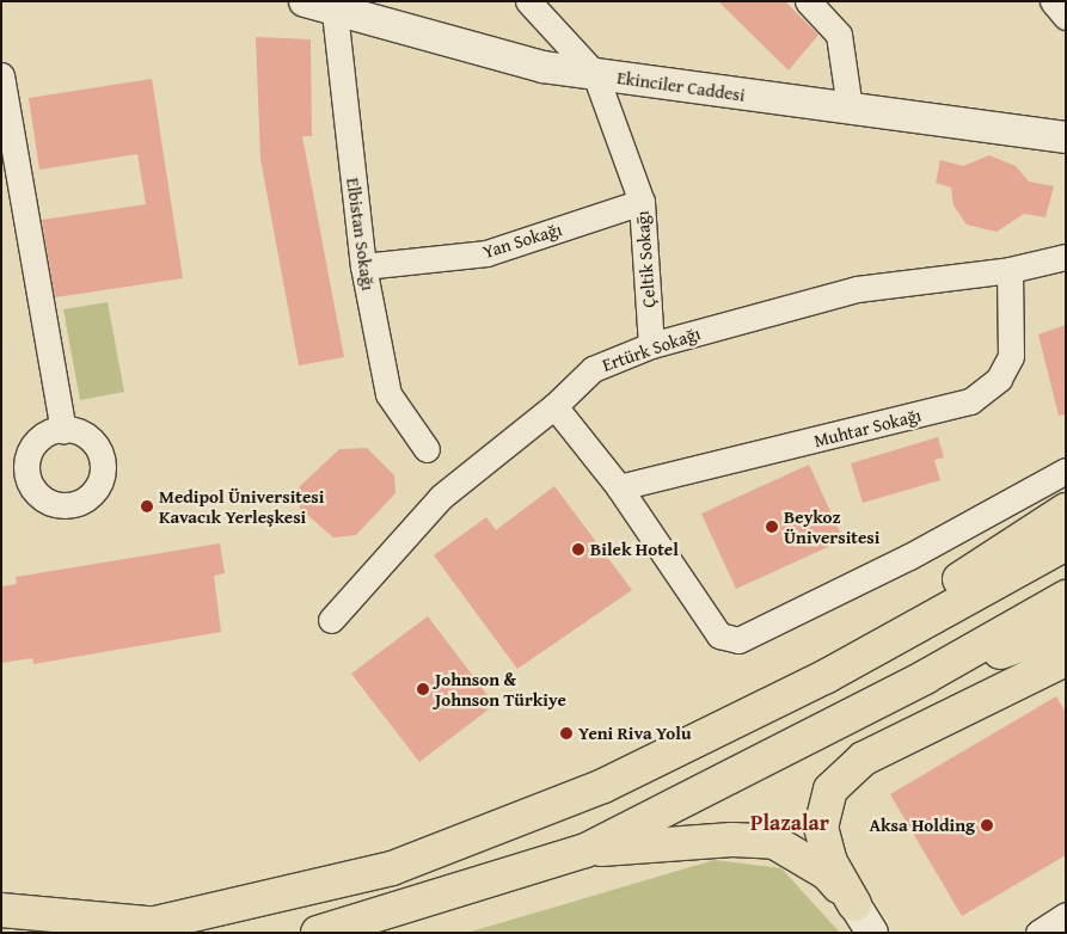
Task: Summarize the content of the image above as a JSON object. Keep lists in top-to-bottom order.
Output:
{
  "streets": {
    "street": [
      "Ekinciler Caddesi",
      "Elbistan Sokağı",
      "Yan Sokağı",
      "Çeltik Sokaḡı",
      "Ertürk Sokağı",
      "Muhtar Sokağı"
    ]
  },
  "crossings": [
    ["Ekinciler Caddesi", "Elbistan Sokağı"],
    ["Ekinciler Caddesi", "Çeltik Sokaḡı"],
    ["Elbistan Sokağı", "Yan Sokağı"],
    ["Yan Sokağı", "Çeltik Sokaḡı"],
    ["Çeltik Sokaḡı", "Ertürk Sokağı"],
    ["Ertürk Sokağı", "Muhtar Sokağı"]
  ],
  "districts": ["Plazalar"],
  "places": [
    "Medipol Üniversitesi Kavacık Yerleşkesi",
    "Beykoz Üniversitesi",
    "Bilek Hotel",
    "Johnson & Johnson Türkiye",
    "Yeni Riva Yolu",
    "Aksa Holding"
  ]
}
